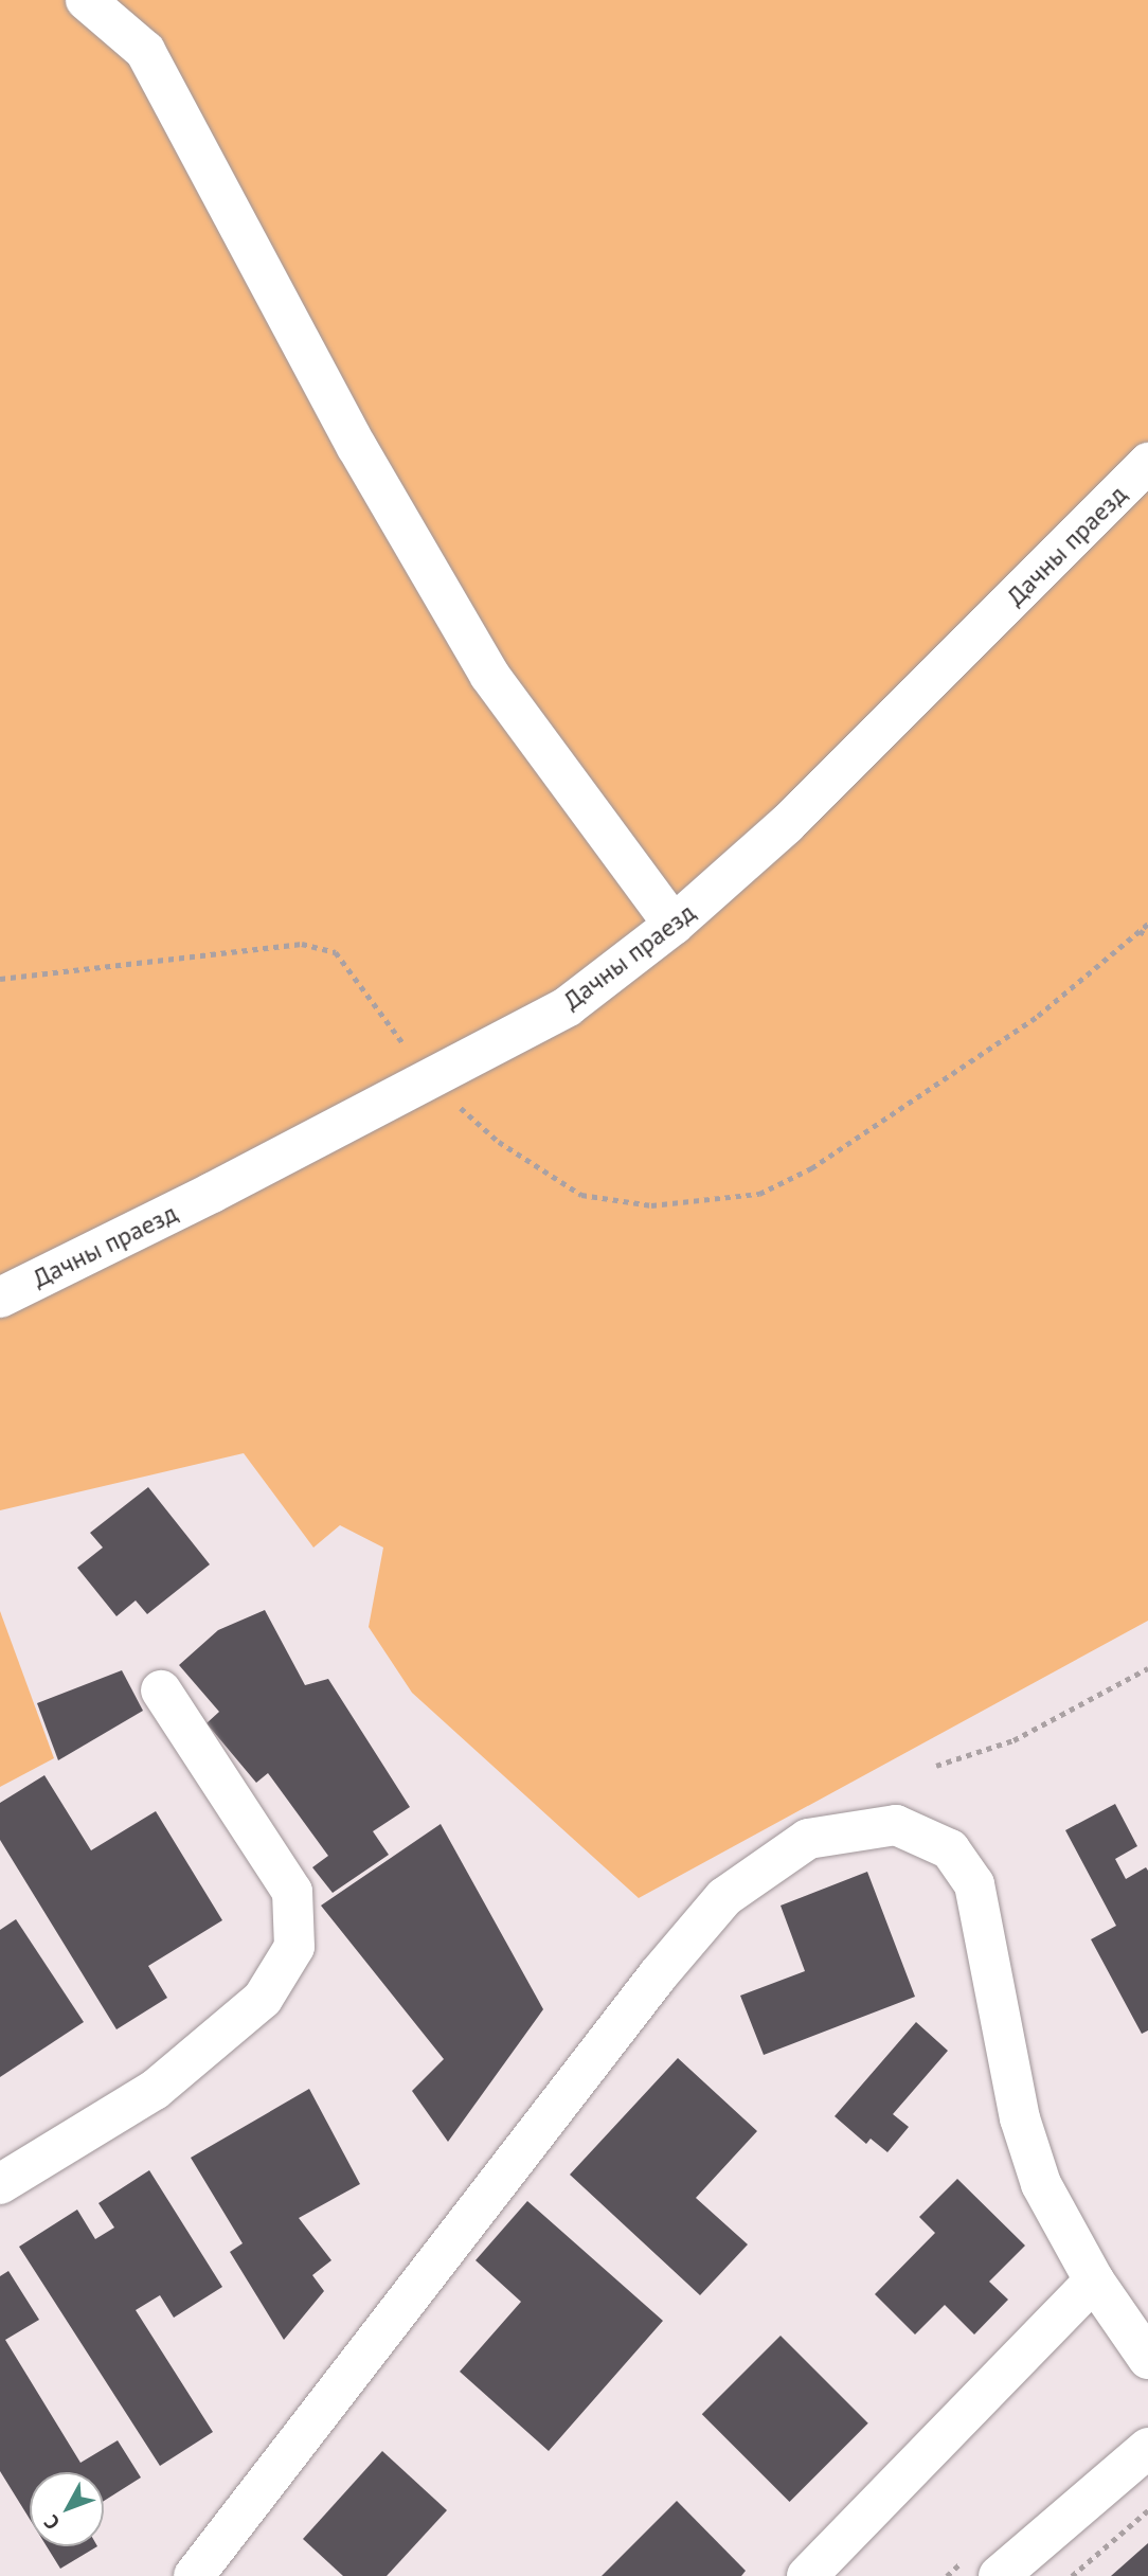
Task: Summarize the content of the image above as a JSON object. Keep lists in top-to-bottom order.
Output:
{
  "streets": {
    "street": ["Дачны праезд"]
  },
  "north": "bottom left"
}
